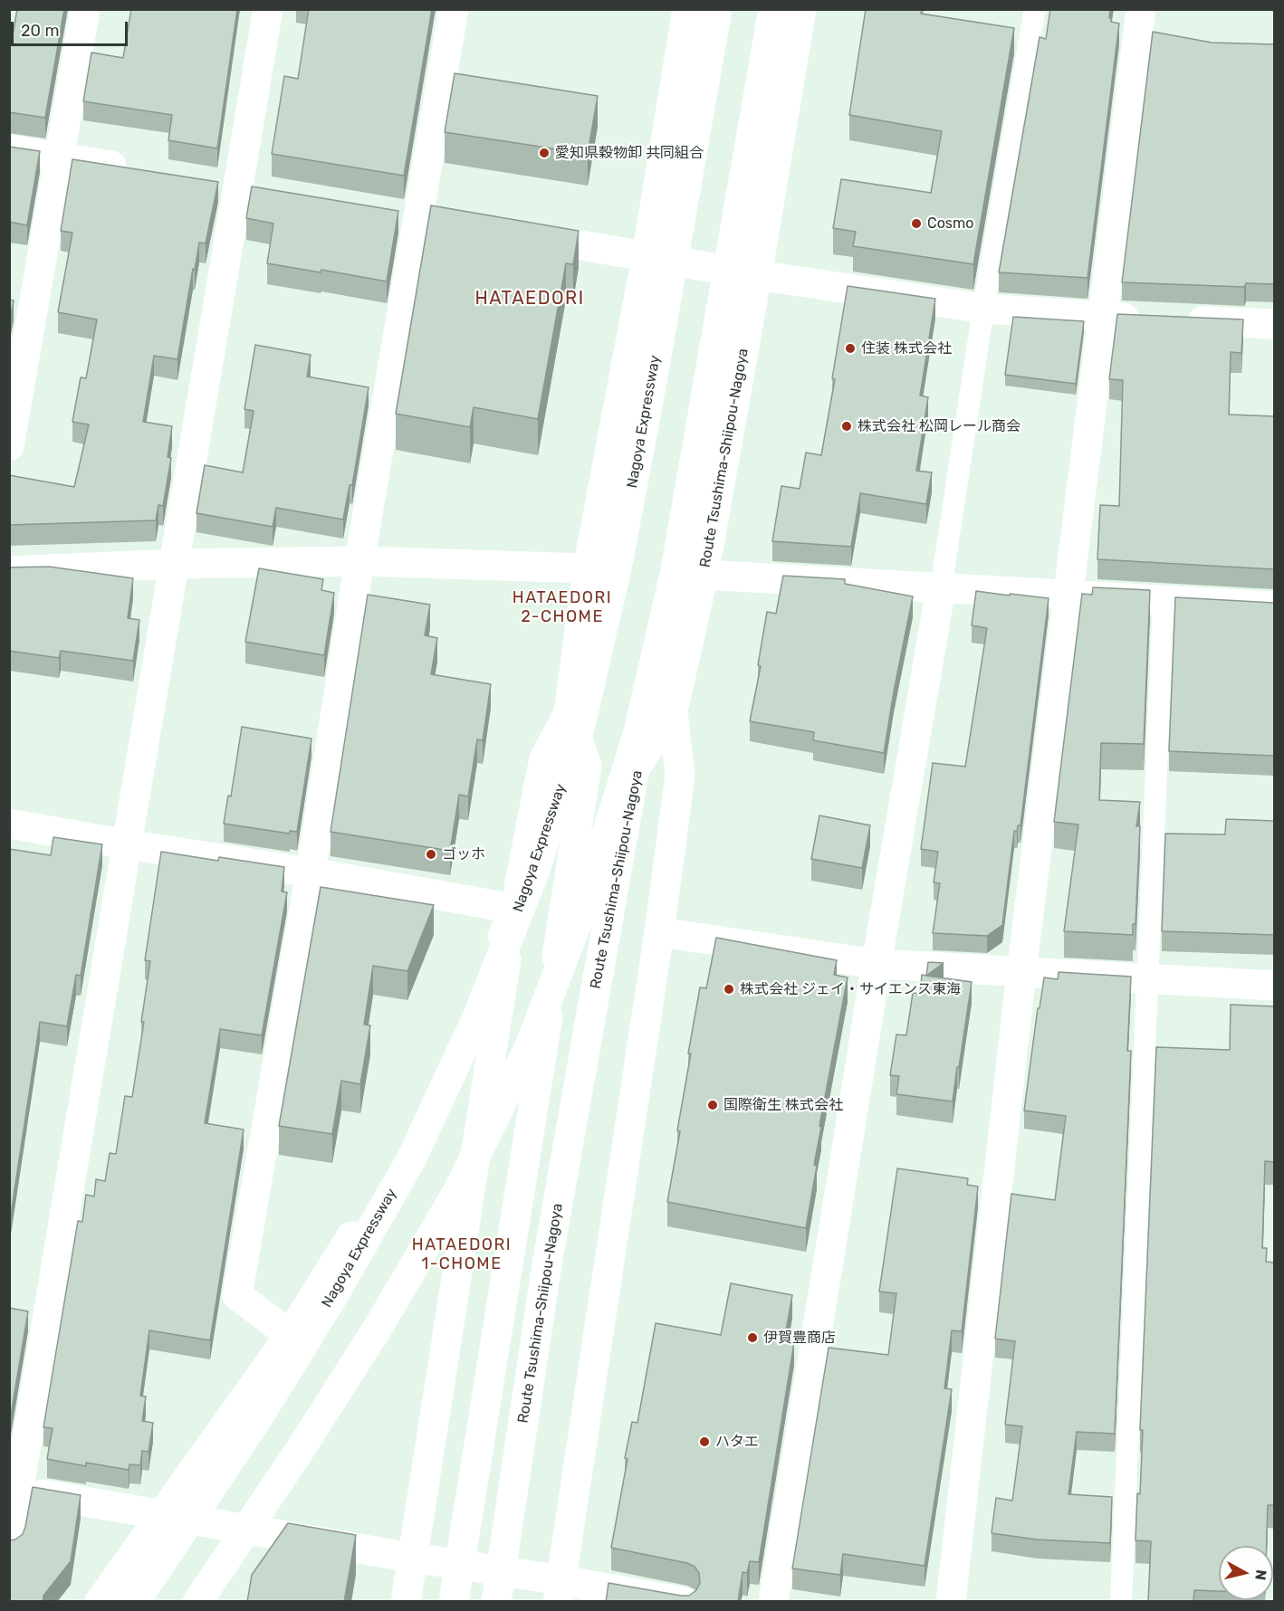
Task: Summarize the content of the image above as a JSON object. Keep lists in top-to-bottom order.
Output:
{
  "streets": {
    "main road": ["Nagoya Expressway", "Route Tsushima-Shiipou-Nagoya"]
  },
  "districts": ["HATAEDORI", "HATAEDORI 2-CHOME", "HATAEDORI 1-CHOME"],
  "places": [
    "愛知県穀物卸 共同組合",
    "Cosmo",
    "住装 株式会社",
    "株式会社 松岡レール商会",
    "ゴッホ",
    "株式会社 ジェイ・サイエンス東海",
    "国際衛生 株式会社",
    "伊賀豊商店",
    "ハタエ"
  ],
  "scale_bar": "20 m",
  "north": "right"
}
